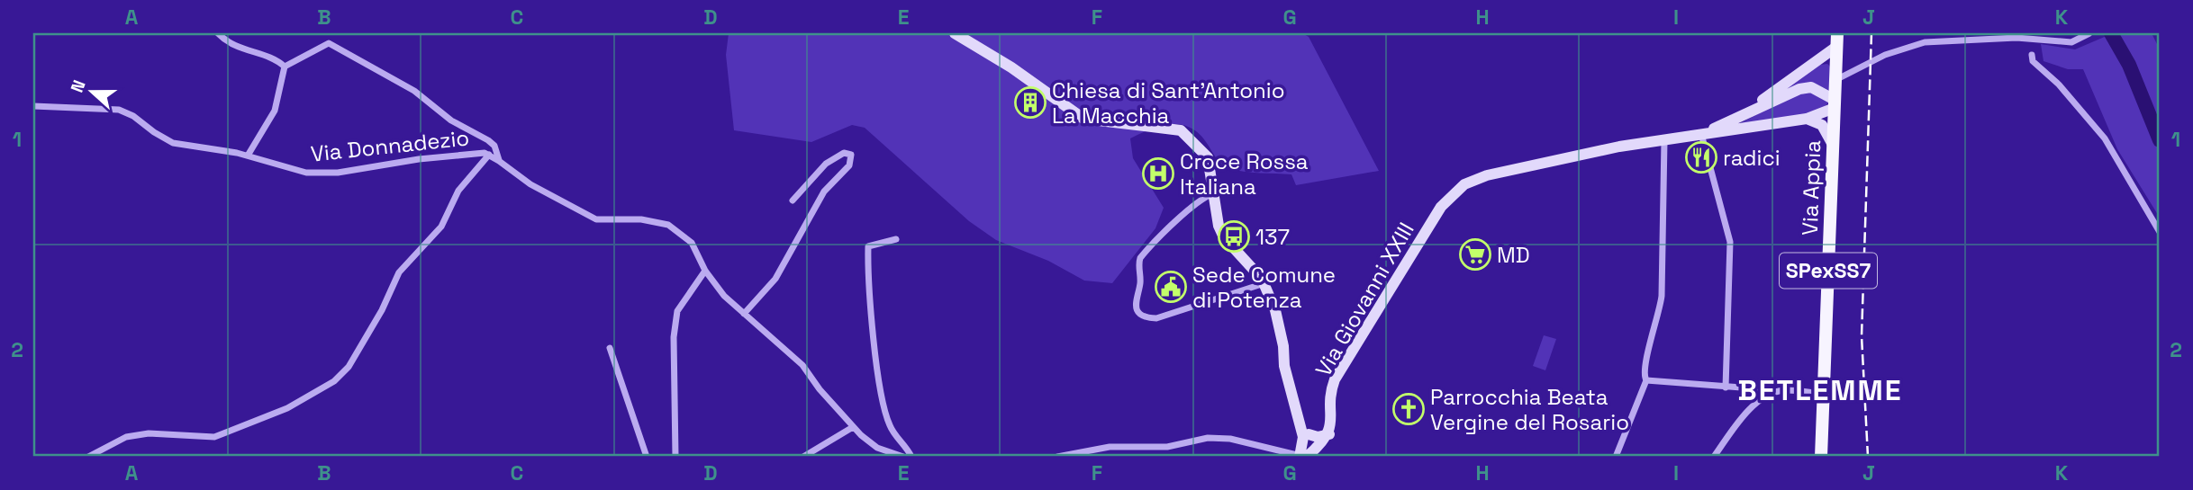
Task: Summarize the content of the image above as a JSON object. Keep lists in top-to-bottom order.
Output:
{
  "streets": {
    "main road": ["Via Appia", "SPexSS7", "Via Giovanni XXIII"],
    "street": ["Via Donnadezio"]
  },
  "districts": ["BETLEMME"],
  "places": {
    "building": ["Chiesa di Sant'Antonio La Macchia"],
    "restaurant": ["radici"],
    "hospital": ["Croce Rossa Italiana"],
    "bus stop": ["137"],
    "supermarket": ["MD"],
    "public building": ["Sede Comune di Potenza"],
    "church": ["Parrocchia Beata Vergine del Rosario"]
  },
  "north": "left",
  "grid": {
    "columns": [
      "A",
      "B",
      "C",
      "D",
      "E",
      "F",
      "G",
      "H",
      "I",
      "J",
      "K"
    ],
    "rows": ["1", "2"]
  }
}
